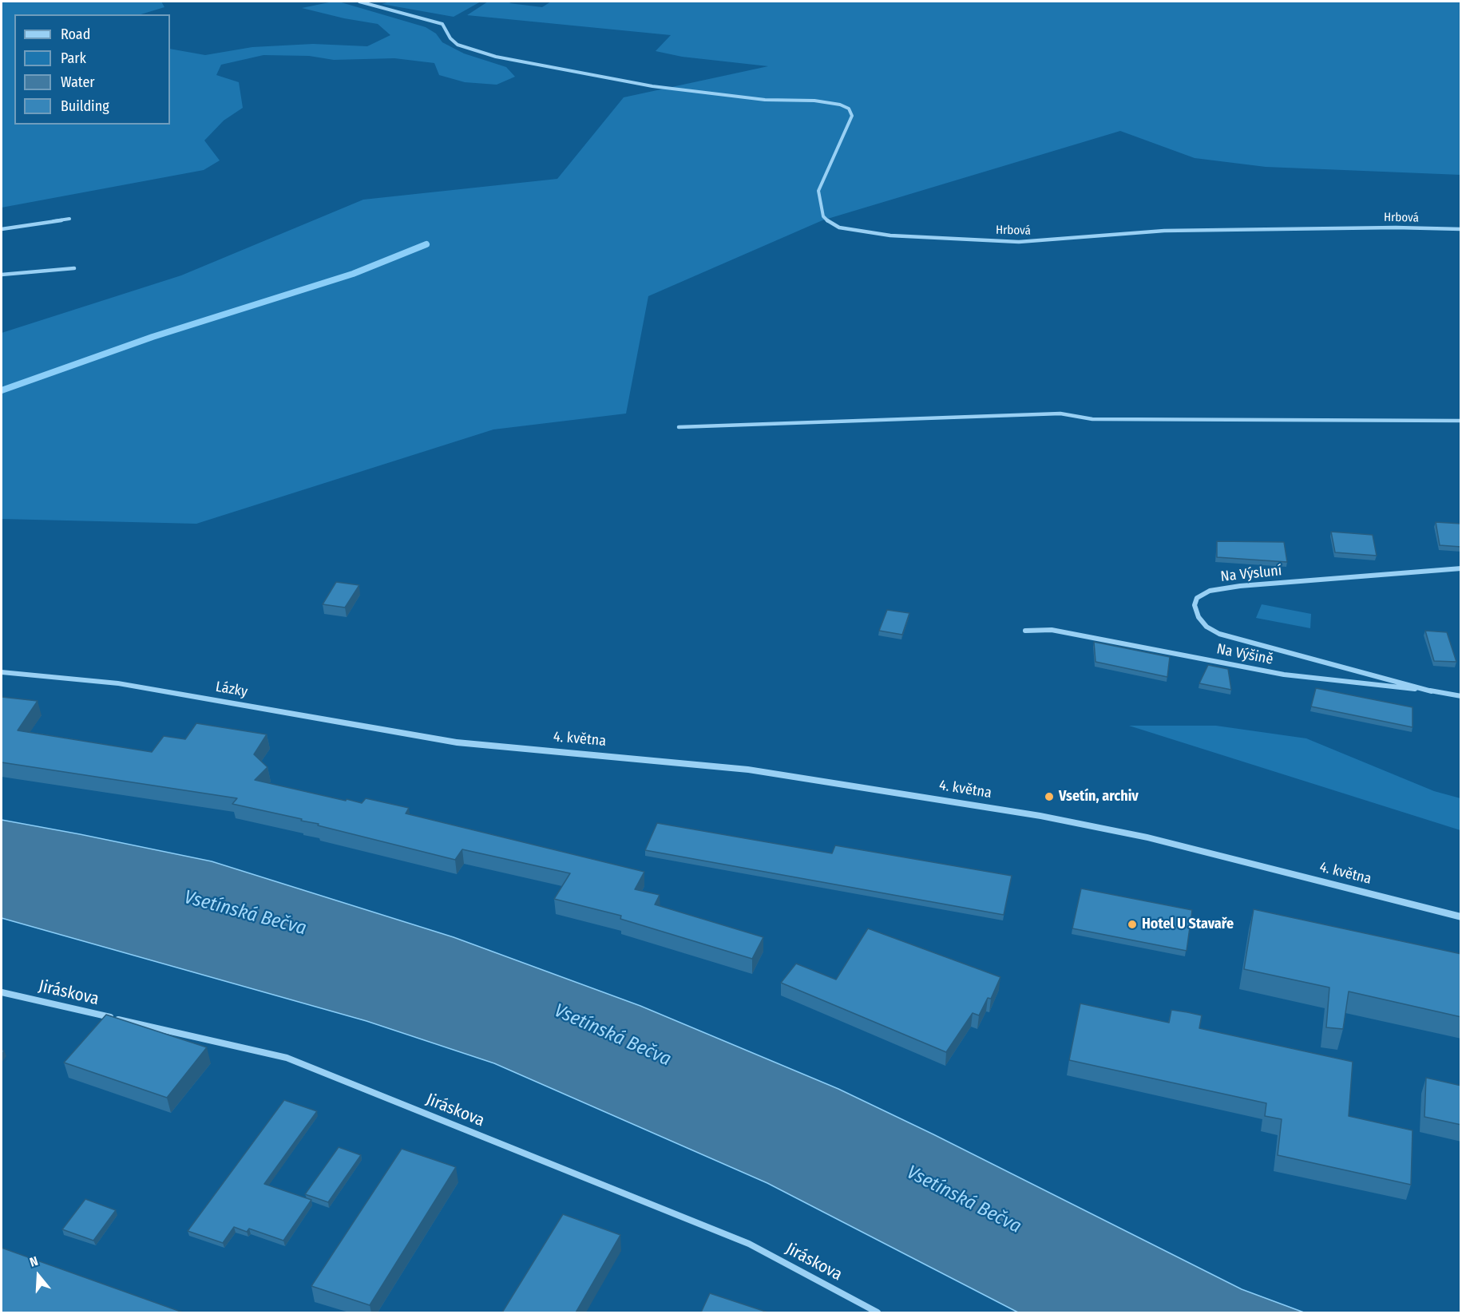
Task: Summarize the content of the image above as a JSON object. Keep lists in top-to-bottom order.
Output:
{
  "streets": {
    "street": [
      "Hrbová",
      "Na Výsluní",
      "Na Výšině",
      "Lázky",
      "4. května",
      "Jiráskova"
    ]
  },
  "crossings": [
    ["Na Výsluní", "Na Výšině"],
    ["Lázky", "4. května"]
  ],
  "water": ["Vsetínská Bečva"],
  "places": ["Vsetín, archiv", "Hotel U Stavaře"],
  "legend": [
    "Road",
    "Park",
    "Water",
    "Building"
  ],
  "north": "top"
}
